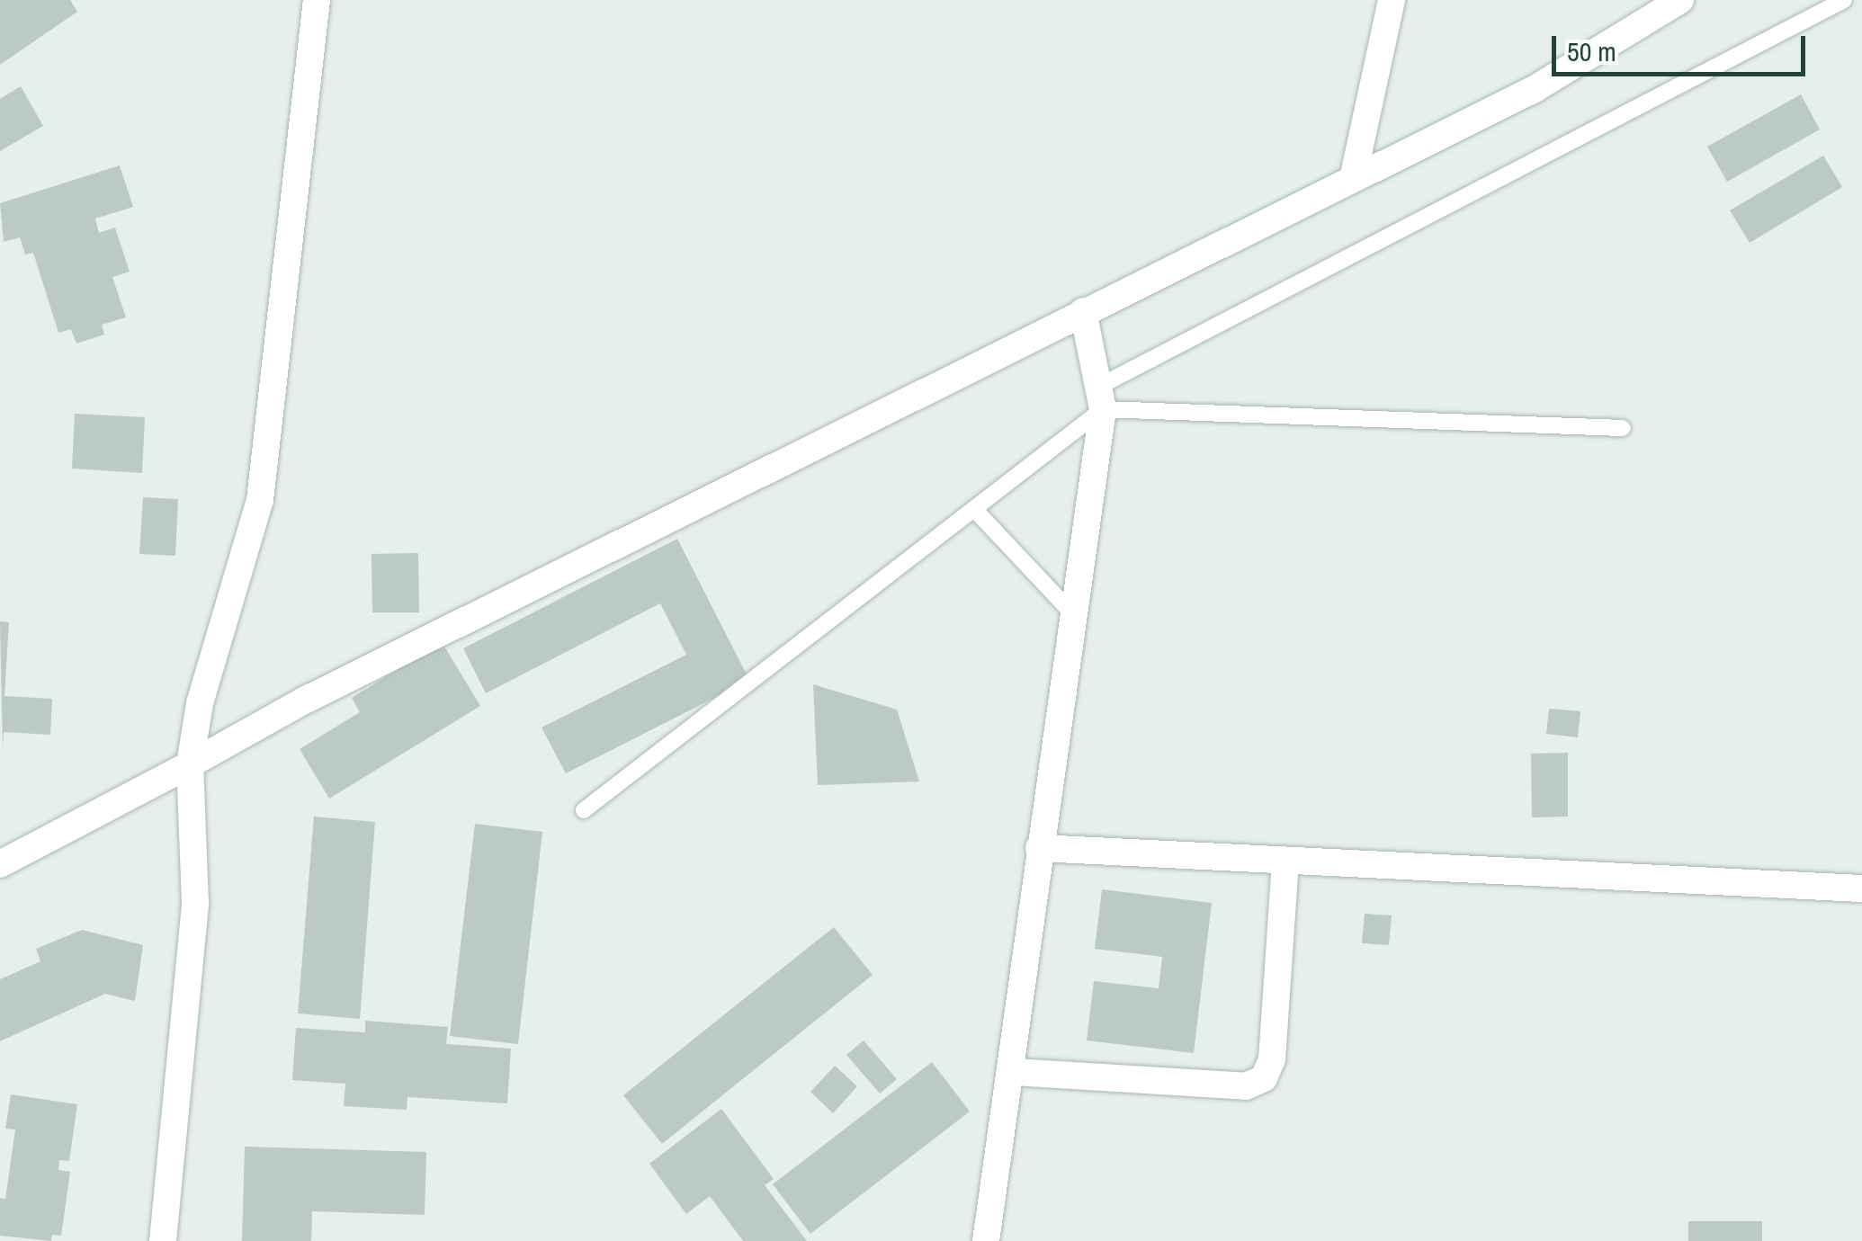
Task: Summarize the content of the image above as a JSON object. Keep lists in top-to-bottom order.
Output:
{
  "scale_bar": "50 m"
}
